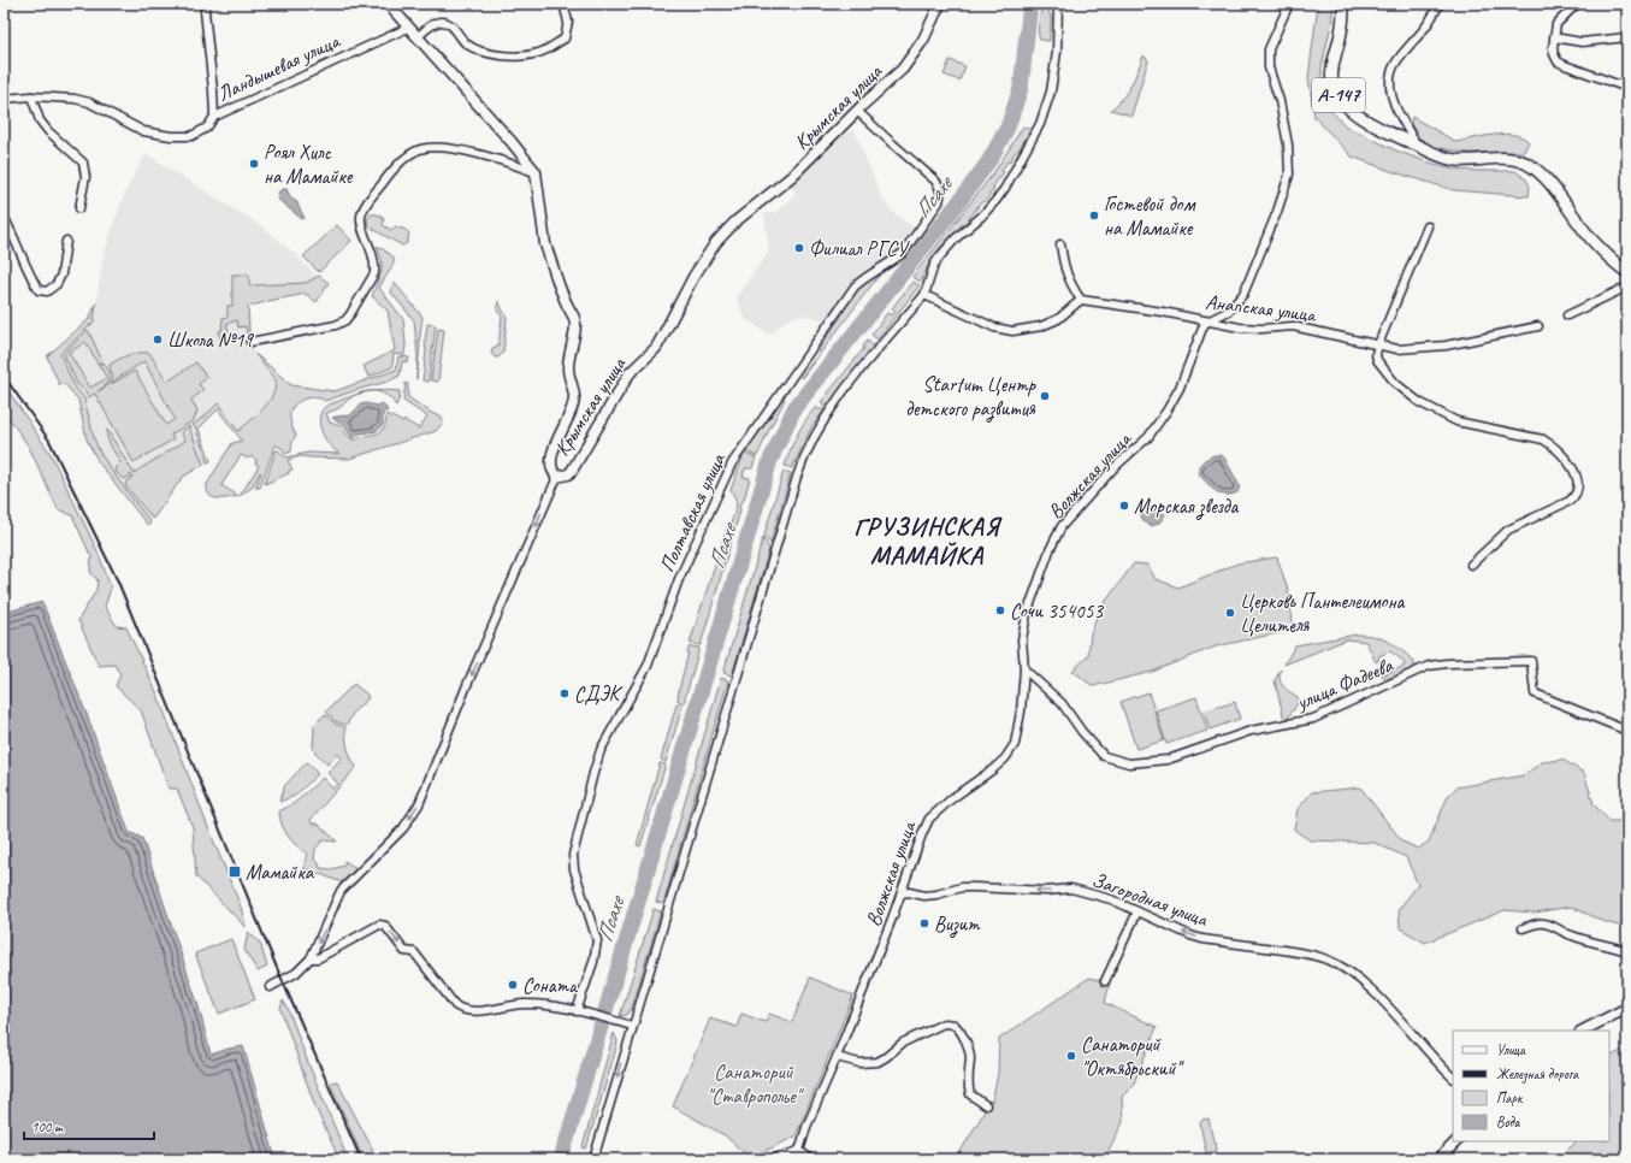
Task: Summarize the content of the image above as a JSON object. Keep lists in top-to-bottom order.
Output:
{
  "streets": {
    "main road": ["А-147"],
    "street": [
      "Ландышевая улица",
      "Крымская улица",
      "Анапская улица",
      "Волжская улица",
      "Полтавская улица",
      "улица Фадеева",
      "Загородная улица"
    ]
  },
  "crossings": [
    ["Крымская улица", "Полтавская улица"],
    ["Анапская улица", "Волжская улица"],
    ["Волжская улица", "улица Фадеева"],
    ["Волжская улица", "Загородная улица"]
  ],
  "one_way": ["Загородная улица"],
  "districts": ["ГРУЗИНСКАЯ МАМАЙКА"],
  "water": ["Псахе"],
  "parks": ["Санаторий \"Ставрополье\""],
  "places": {
    "other": [
      "Роял Хилс на Мамайке",
      "Гостевой дом на Мамайке",
      "Филиал РГСУ",
      "Школа №19",
      "Startum Центр детского развития",
      "Морская звезда",
      "Сочи 354053",
      "Церковь Пантелеимона Целителя",
      "СДЭК",
      "Визит",
      "Соната",
      "Санаторий \"Октябрьский\""
    ],
    "transit": ["Мамайка"]
  },
  "legend": [
    "Улица",
    "Железная дорога",
    "Парк",
    "Вода"
  ],
  "scale_bar": "100 m"
}
